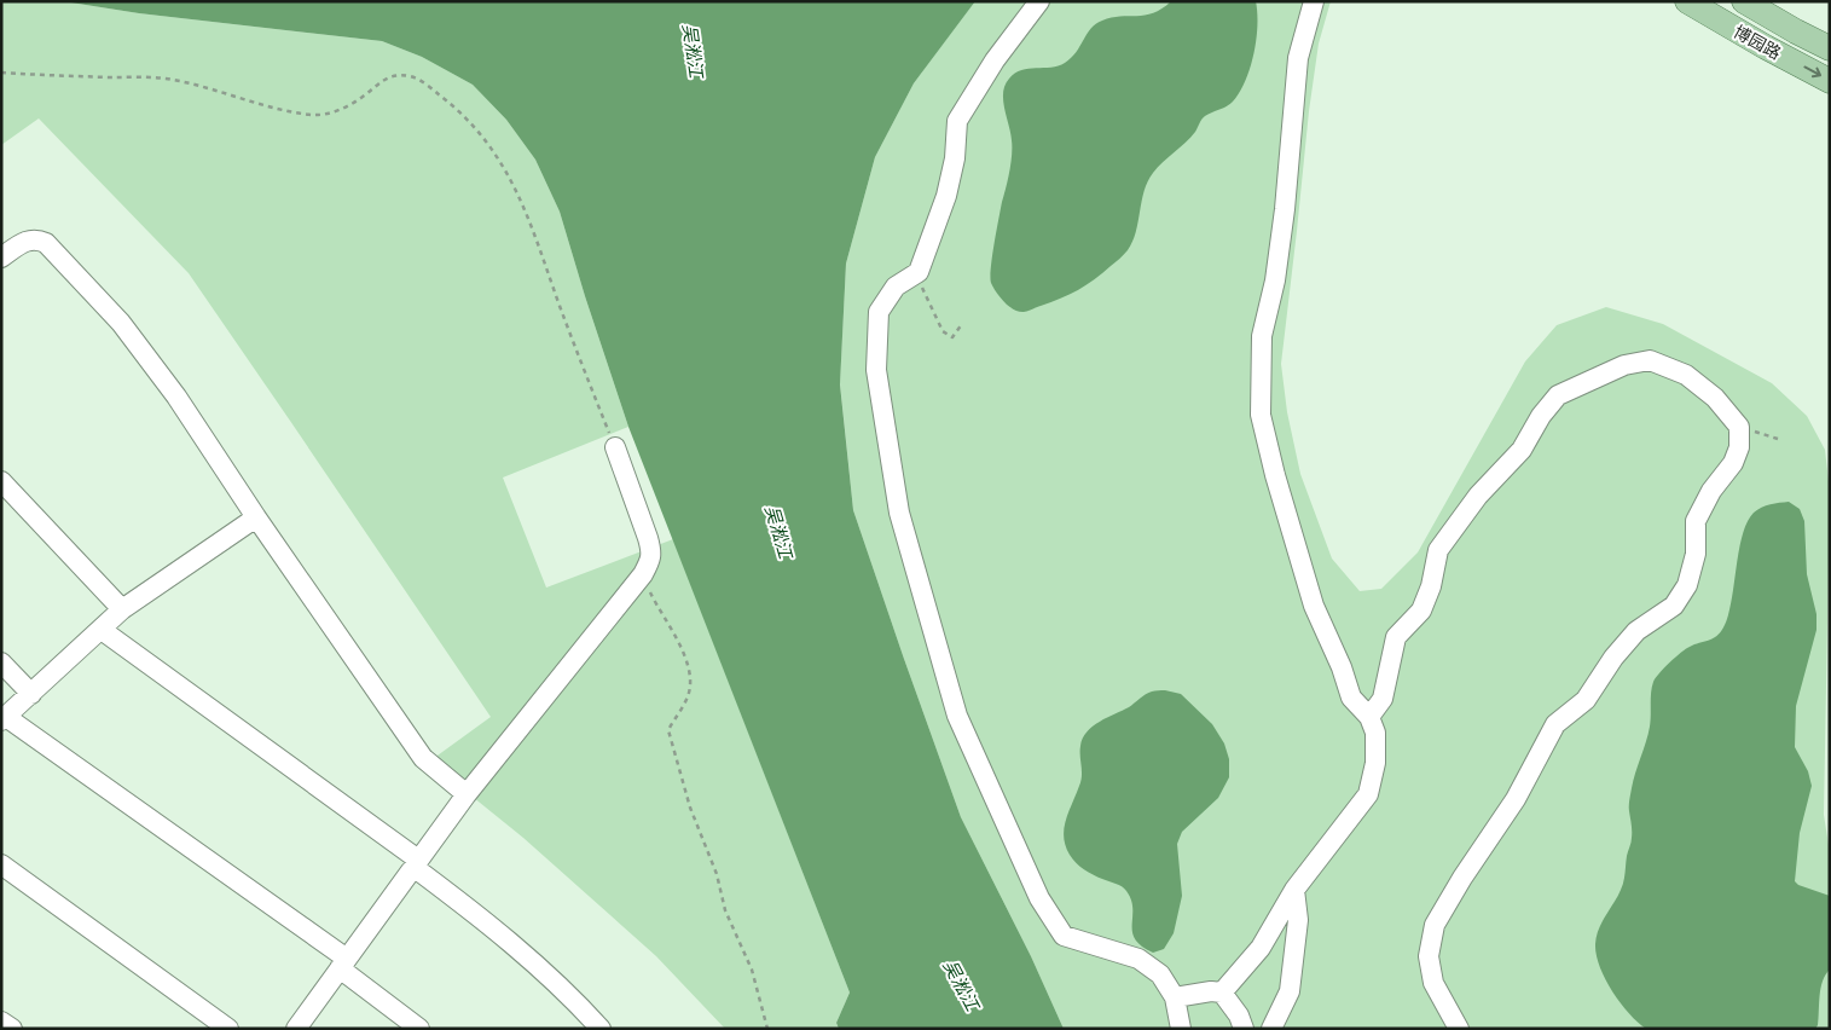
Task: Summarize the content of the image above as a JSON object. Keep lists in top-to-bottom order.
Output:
{
  "streets": {
    "main road": ["博园路"]
  },
  "water": ["吴淞江"]
}
